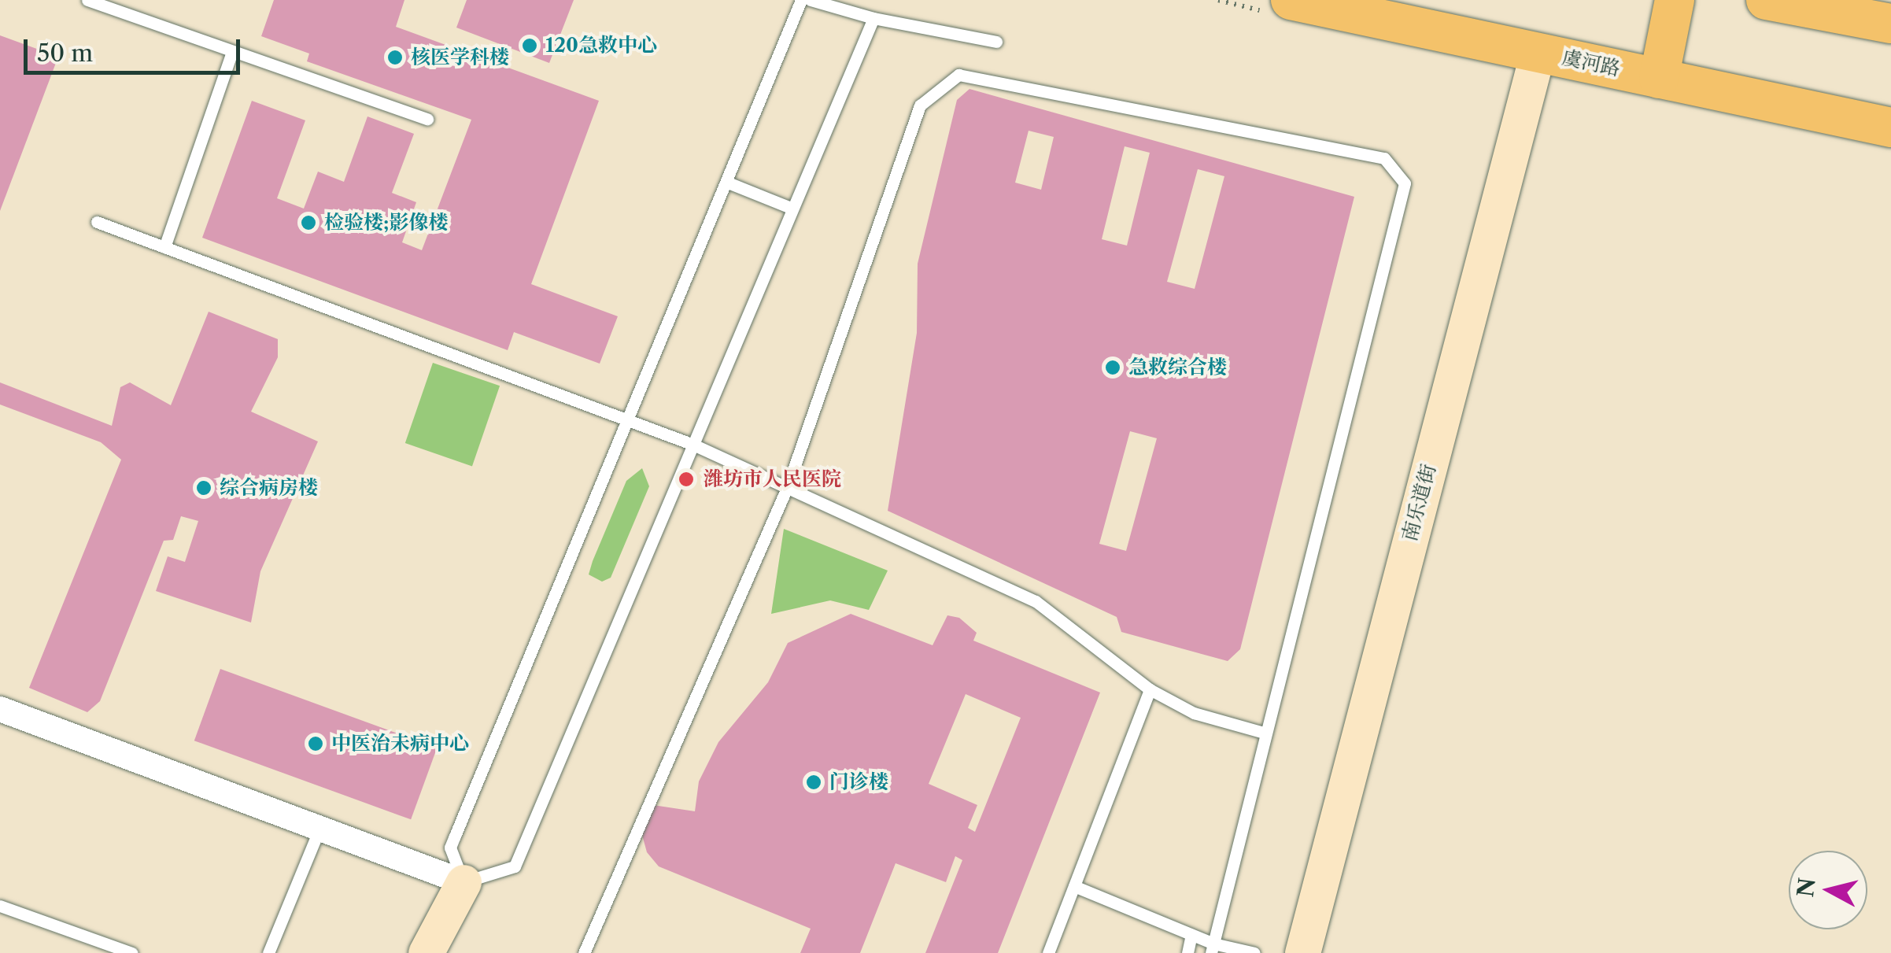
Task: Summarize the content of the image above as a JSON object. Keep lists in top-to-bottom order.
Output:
{
  "streets": {
    "main road": ["虞河路"],
    "street": ["南乐道街"]
  },
  "crossings": [
    ["虞河路", "南乐道街"]
  ],
  "places": [
    "120急救中心",
    "核医学科楼",
    "检验楼;影像楼",
    "急救综合楼",
    "潍坊市人民医院",
    "综合病房楼",
    "中医治未病中心",
    "门诊楼"
  ],
  "scale_bar": "50 m",
  "north": "left"
}
